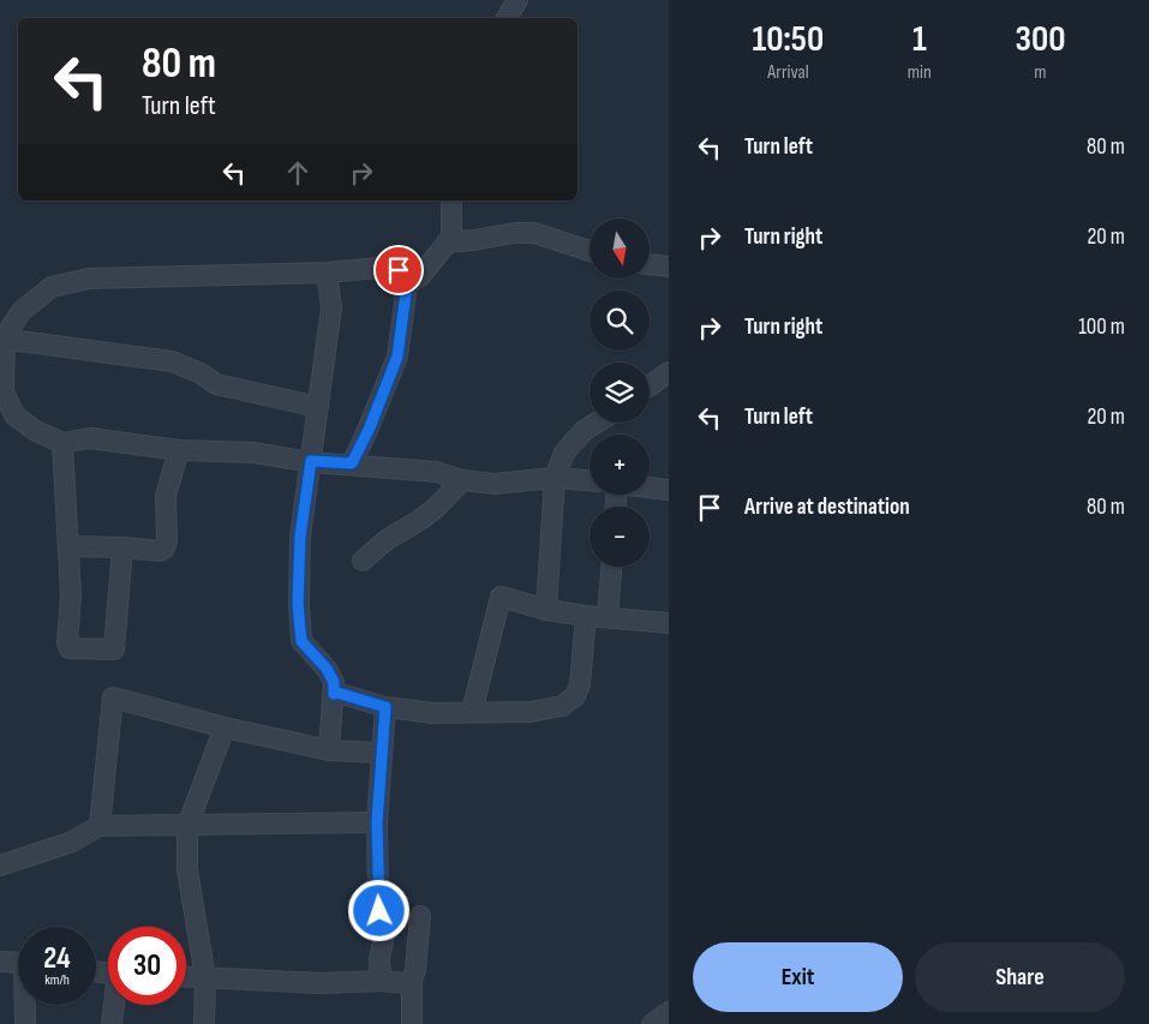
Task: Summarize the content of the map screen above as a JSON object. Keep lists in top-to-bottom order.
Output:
{
  "north": "bottom",
  "page": {
    "eta": [
      "10:50",
      "Arrival",
      "1",
      "min",
      "300",
      "m"
    ],
    "turn": ["80 m", "Turn left"],
    "list": [
      {
        "name": "Turn left",
        "value": "80 m"
      },
      {
        "name": "Turn right",
        "value": "20 m"
      },
      {
        "name": "Turn right",
        "value": "100 m"
      },
      {
        "name": "Turn left",
        "value": "20 m"
      },
      {
        "name": "Arrive at destination",
        "value": "80 m"
      }
    ],
    "map_buttons": ["+", "−"],
    "speed": "24 km/h",
    "limit": "30",
    "buttons": ["Exit", "Share"]
  }
}
